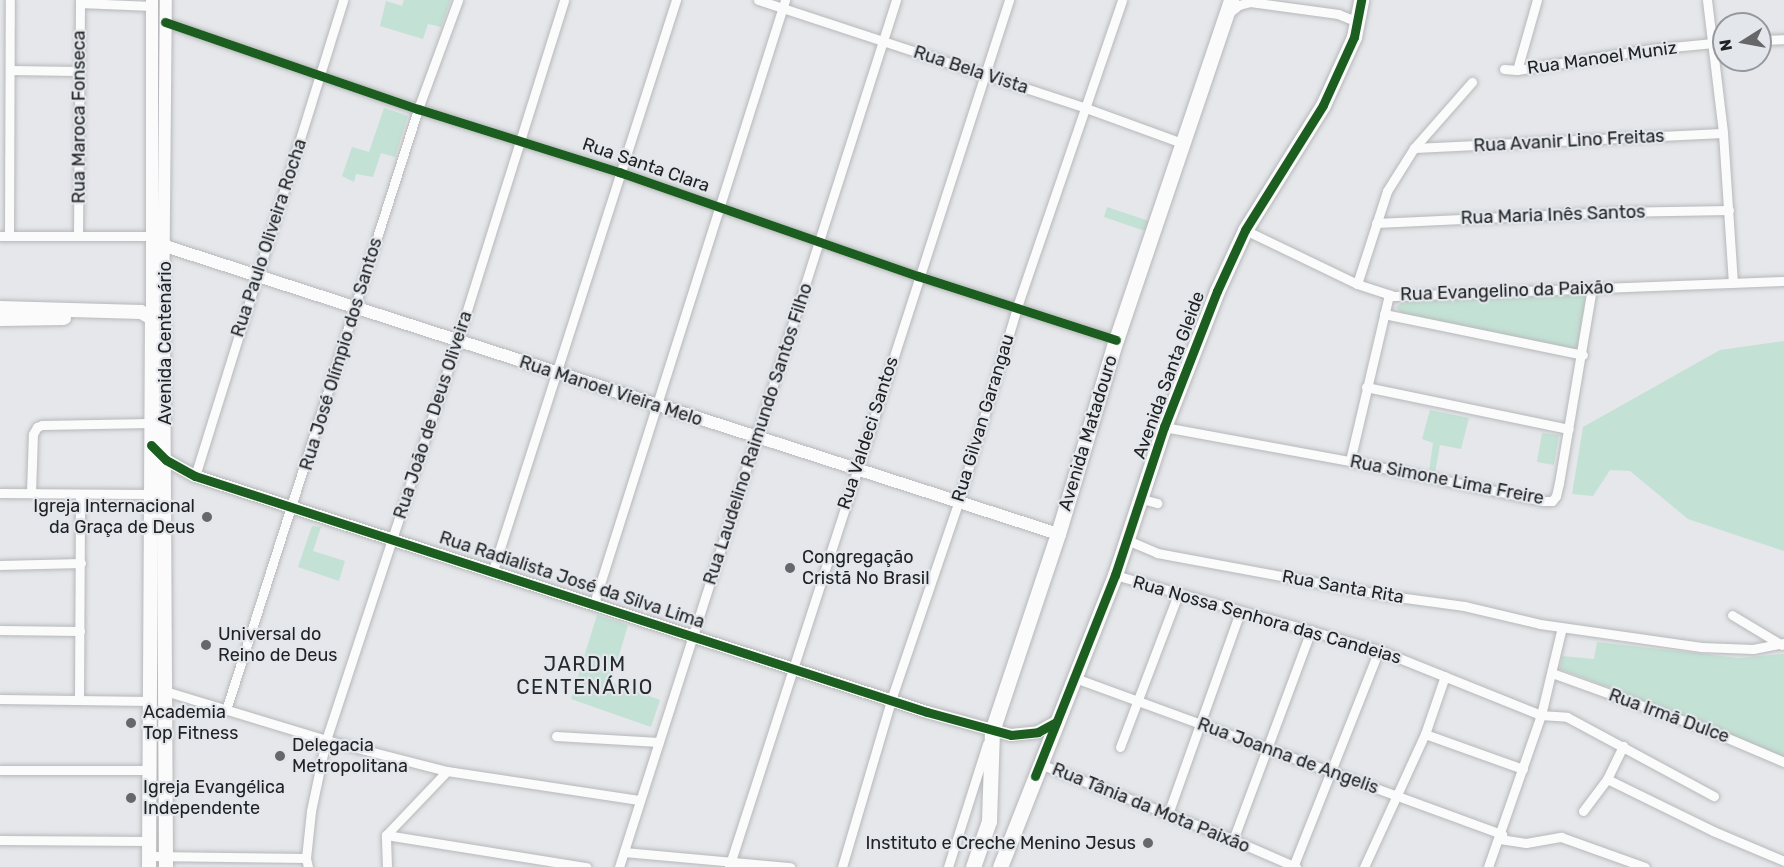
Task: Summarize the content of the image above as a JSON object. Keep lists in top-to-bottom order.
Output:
{
  "streets": {
    "main road": ["Avenida Centenário", "Avenida Santa Gleide", "Avenida Matadouro"],
    "street": [
      "Rua Manoel Muniz",
      "Rua Bela Vista",
      "Rua Maroca Fonseca",
      "Rua Avanir Lino Freitas",
      "Rua Santa Clara",
      "Rua Maria Inês Santos",
      "Rua Paulo Oliveira Rocha",
      "Rua Evangelino da Paixão",
      "Rua José Olímpio dos Santos",
      "Rua Manoel Vieira Melo",
      "Rua João de Deus Oliveira",
      "Rua Gilvan Garangau",
      "Rua Valdeci Santos",
      "Rua Laudelino Raimundo Santos Filho",
      "Rua Simone Lima Freire",
      "Rua Radialista José da Silva Lima",
      "Rua Santa Rita",
      "Rua Nossa Senhora das Candeias",
      "Rua Irmã Dulce",
      "Rua Joanna de Angelis",
      "Rua Tânia da Mota Paixão"
    ]
  },
  "crossings": [
    ["Rua Bela Vista", "Rua Gilvan Garangau"],
    ["Rua Bela Vista", "Rua Valdeci Santos"],
    ["Rua Bela Vista", "Avenida Matadouro"],
    ["Rua Bela Vista", "Rua Laudelino Raimundo Santos Filho"],
    ["Rua Santa Clara", "Rua Paulo Oliveira Rocha"],
    ["Rua Santa Clara", "Avenida Centenário"],
    ["Rua Santa Clara", "Rua José Olímpio dos Santos"],
    ["Rua Santa Clara", "Rua João de Deus Oliveira"],
    ["Rua Santa Clara", "Rua Gilvan Garangau"],
    ["Rua Santa Clara", "Rua Valdeci Santos"],
    ["Rua Santa Clara", "Avenida Matadouro"],
    ["Rua Santa Clara", "Rua Laudelino Raimundo Santos Filho"],
    ["Rua Paulo Oliveira Rocha", "Rua Manoel Vieira Melo"],
    ["Rua Paulo Oliveira Rocha", "Rua Radialista José da Silva Lima"],
    ["Rua Evangelino da Paixão", "Avenida Santa Gleide"],
    ["Rua Evangelino da Paixão", "Rua Simone Lima Freire"],
    ["Avenida Centenário", "Rua Manoel Vieira Melo"],
    ["Avenida Centenário", "Rua Radialista José da Silva Lima"],
    ["Rua José Olímpio dos Santos", "Rua Manoel Vieira Melo"],
    ["Rua José Olímpio dos Santos", "Rua Radialista José da Silva Lima"],
    ["Avenida Santa Gleide", "Rua Simone Lima Freire"],
    ["Avenida Santa Gleide", "Rua Radialista José da Silva Lima"],
    ["Avenida Santa Gleide", "Rua Santa Rita"],
    ["Avenida Santa Gleide", "Rua Nossa Senhora das Candeias"],
    ["Avenida Santa Gleide", "Rua Joanna de Angelis"],
    ["Avenida Santa Gleide", "Rua Tânia da Mota Paixão"],
    ["Rua Manoel Vieira Melo", "Rua João de Deus Oliveira"],
    ["Rua Manoel Vieira Melo", "Rua Gilvan Garangau"],
    ["Rua Manoel Vieira Melo", "Rua Valdeci Santos"],
    ["Rua Manoel Vieira Melo", "Avenida Matadouro"],
    ["Rua Manoel Vieira Melo", "Rua Laudelino Raimundo Santos Filho"],
    ["Rua João de Deus Oliveira", "Rua Radialista José da Silva Lima"],
    ["Rua Gilvan Garangau", "Rua Radialista José da Silva Lima"],
    ["Rua Valdeci Santos", "Rua Radialista José da Silva Lima"],
    ["Avenida Matadouro", "Rua Radialista José da Silva Lima"],
    ["Rua Laudelino Raimundo Santos Filho", "Rua Radialista José da Silva Lima"]
  ],
  "districts": ["JARDIM CENTENÁRIO"],
  "places": [
    "Igreja Internacional da Graça de Deus",
    "Congregação Cristã No Brasil",
    "Universal do Reino de Deus",
    "Academia Top Fitness",
    "Delegacia Metropolitana",
    "Igreja Evangélica Independente",
    "Instituto e Creche Menino Jesus"
  ],
  "north": "left"
}
